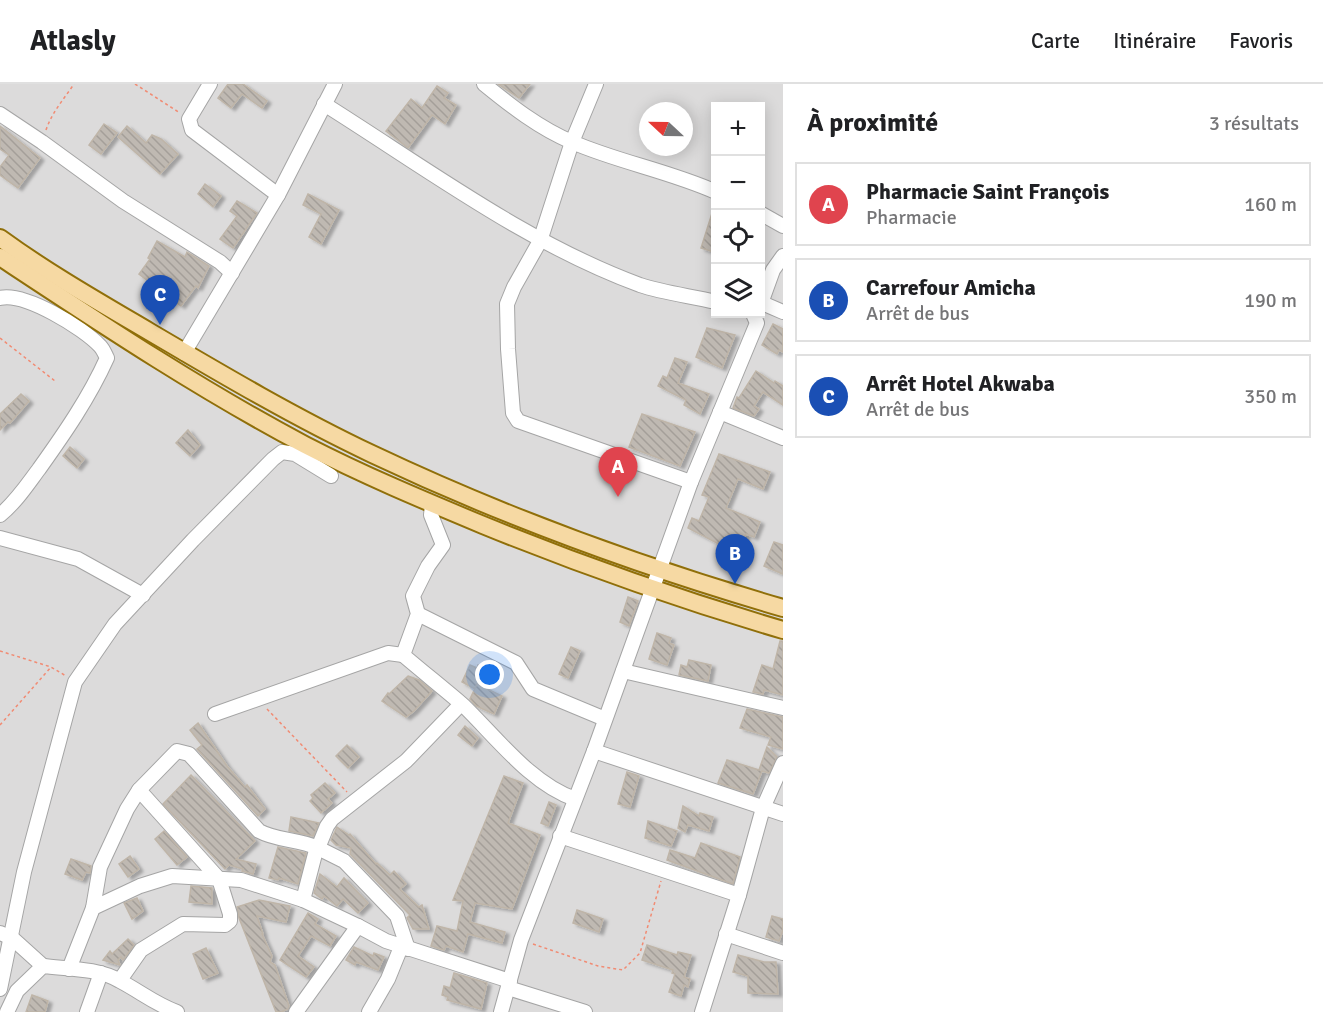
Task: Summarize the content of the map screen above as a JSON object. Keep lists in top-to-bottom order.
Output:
{
  "north": "left",
  "page": {
    "header": "Atlasly",
    "nav": ["Carte", "Itinéraire", "Favoris"],
    "heading": ["À proximité", "3 résultats"],
    "map_buttons": ["+", "−"],
    "list": [
      {
        "mark": "A",
        "name": "Pharmacie Saint François",
        "note": "Pharmacie",
        "value": "160 m"
      },
      {
        "mark": "B",
        "name": "Carrefour Amicha",
        "note": "Arrêt de bus",
        "value": "190 m"
      },
      {
        "mark": "C",
        "name": "Arrêt Hotel Akwaba",
        "note": "Arrêt de bus",
        "value": "350 m"
      }
    ],
    "pins": ["C", "A", "B"]
  }
}
